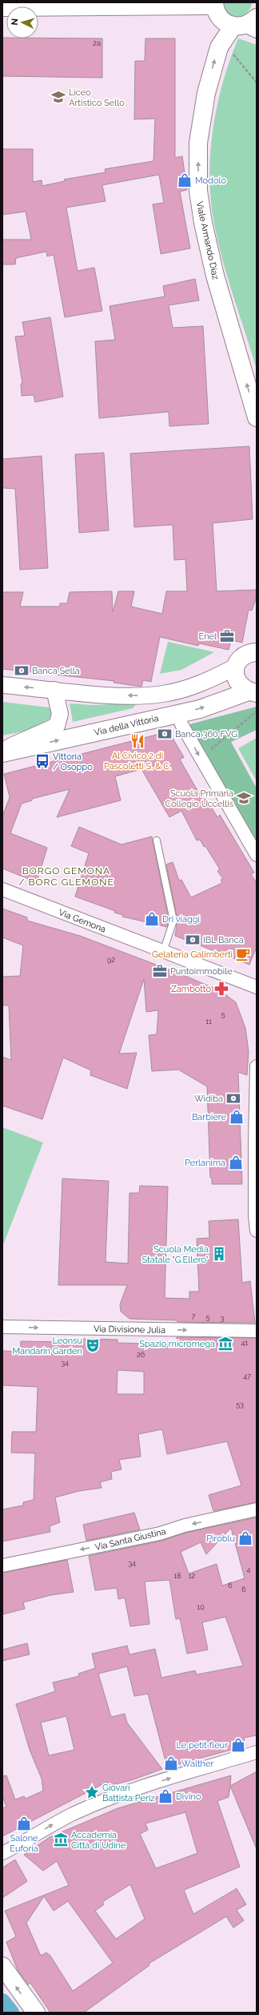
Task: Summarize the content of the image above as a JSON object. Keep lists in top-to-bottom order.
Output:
{
  "streets": {
    "main road": ["Viale Armando Diaz", "Via della Vittoria"],
    "street": ["Via Gemona", "Via Divisione Julia", "Via Santa Giustina"]
  },
  "one_way": [
    "Viale Armando Diaz",
    "Via della Vittoria",
    "Via Divisione Julia",
    "Via Santa Giustina"
  ],
  "districts": ["BORGO GEMONA / BORC GLEMONE"],
  "places": {
    "school or university": ["Liceo Artistico Sello", "Scuola Primaria Collegio Uccellis"],
    "shop": [
      "Modolo",
      "Dri viaggi",
      "Barbiere",
      "Perlanima",
      "Piroblu",
      "Le petit fleur",
      "Walther",
      "Divino",
      "Salone Euforia"
    ],
    "office": ["Enel", "Puntoimmobile"],
    "bank": [
      "Banca Sella",
      "Banca 360 FVG",
      "IBL Banca",
      "Widiba"
    ],
    "restaurant": ["Al Civico 2 di Pascoletti S. & C."],
    "bus stop": ["Vittoria / Osoppo"],
    "cafe": ["Gelateria Galimberti"],
    "pharmacy": ["Zambotto"],
    "building": ["Scuola Media Statale \"G.Ellero\""],
    "museum": ["Spazio micromega", "Accademia Città di Udine"],
    "theatre": ["Leonsu Mandarin Garden"],
    "place": ["Giovan Battista Periz"]
  },
  "house_numbers": [
    "2a",
    "92",
    "5",
    "11",
    "7",
    "5",
    "3",
    "41",
    "26",
    "34",
    "47",
    "53",
    "34",
    "4",
    "18",
    "12",
    "6",
    "6",
    "10"
  ],
  "north": "left"
}
